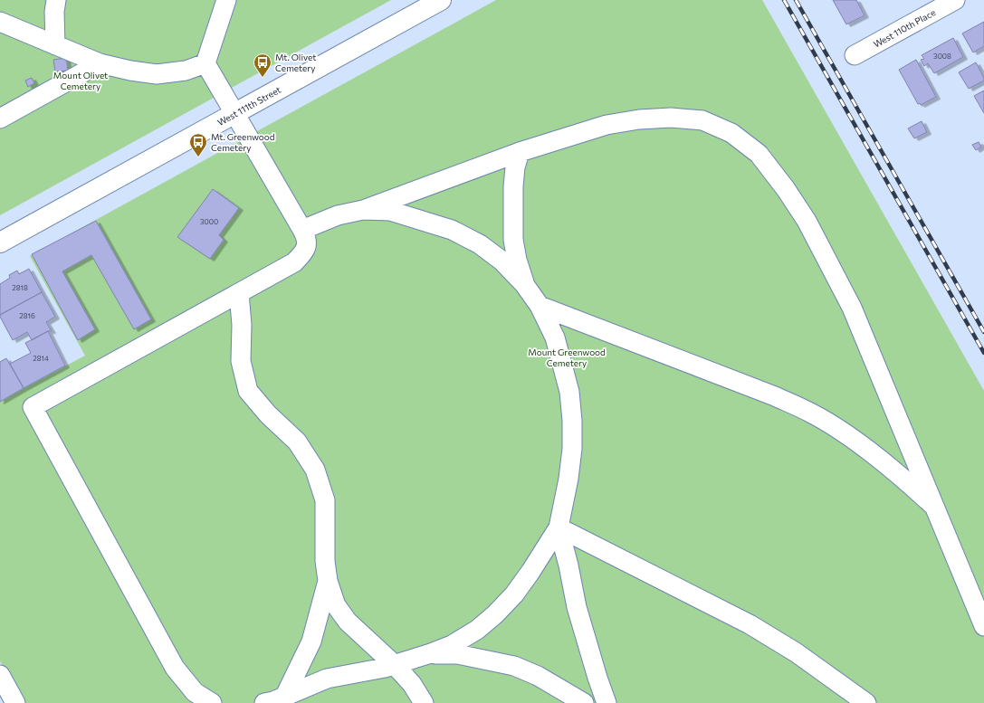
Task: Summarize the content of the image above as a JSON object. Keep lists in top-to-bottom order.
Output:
{
  "streets": {
    "main road": ["West 111th Street"],
    "street": ["West 110th Place"]
  },
  "parks": ["Mount Olivet Cemetery", "Mount Greenwood Cemetery"],
  "places": {
    "bus stop": ["Mt. Olivet Cemetery", "Mt. Greenwood Cemetery"]
  },
  "house_numbers": [
    "3008",
    "3000",
    "2818",
    "2816",
    "2814"
  ]
}
